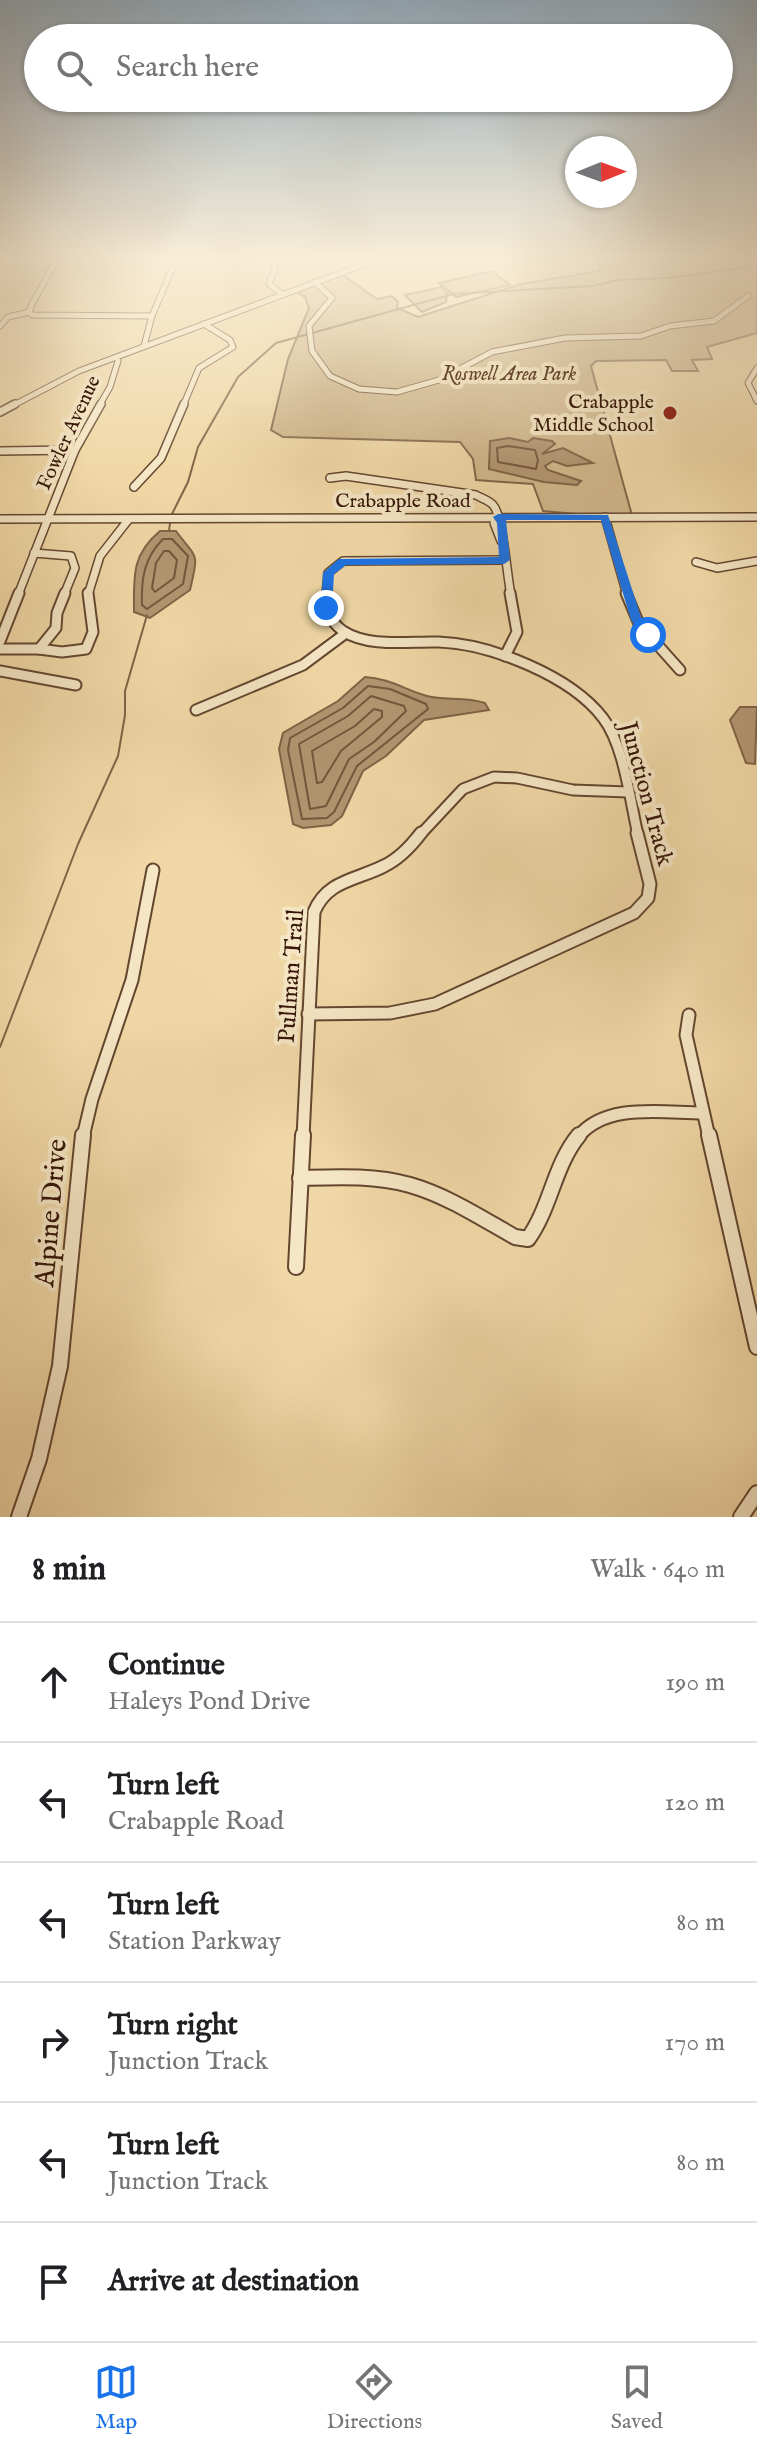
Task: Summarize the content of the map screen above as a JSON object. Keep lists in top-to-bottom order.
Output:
{
  "streets": {
    "street": [
      "Fowler Avenue",
      "Crabapple Road",
      "Junction Track",
      "Pullman Trail",
      "Alpine Drive"
    ]
  },
  "crossings": [
    ["Fowler Avenue", "Crabapple Road"],
    ["Junction Track", "Pullman Trail"]
  ],
  "parks": ["Roswell Area Park"],
  "places": ["Crabapple Middle School"],
  "north": "right",
  "page": {
    "search": "Search here",
    "heading": ["8 min", "Walk · 640 m"],
    "list": [
      ["Continue", "Haleys Pond Drive", "190 m"],
      ["Turn left", "Crabapple Road", "120 m"],
      ["Turn left", "Station Parkway", "80 m"],
      ["Turn right", "Junction Track", "170 m"],
      ["Turn left", "Junction Track", "80 m"],
      "Arrive at destination"
    ],
    "nav": ["Map", "Directions", "Saved"]
  }
}
